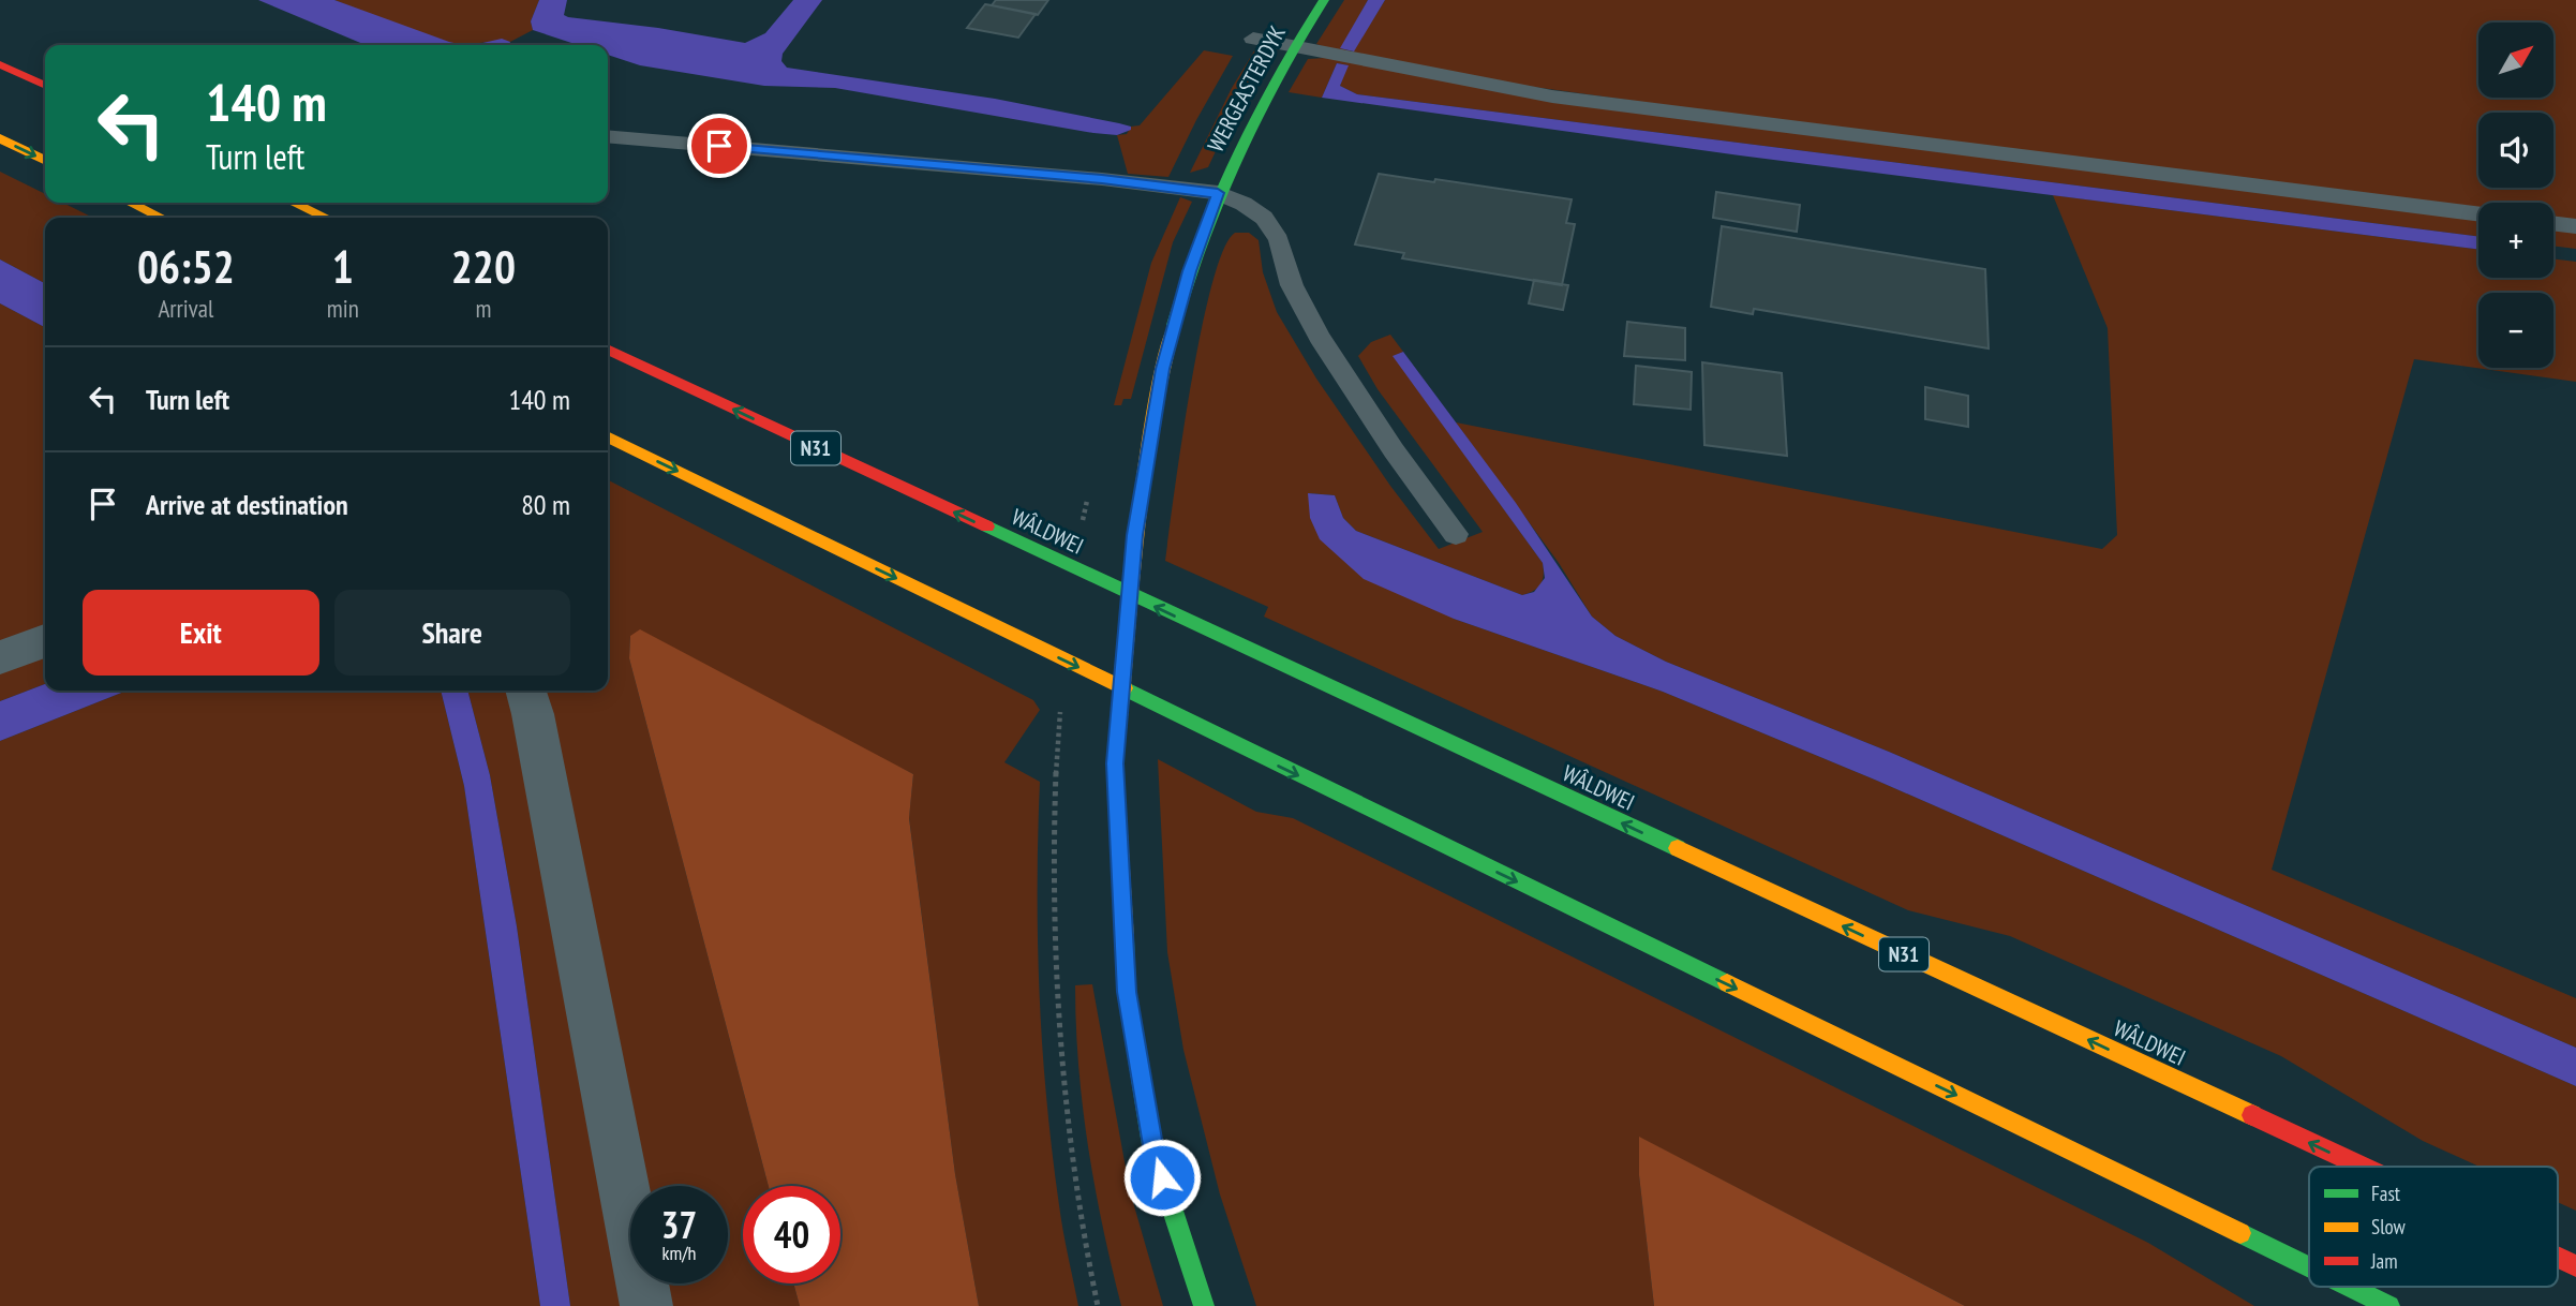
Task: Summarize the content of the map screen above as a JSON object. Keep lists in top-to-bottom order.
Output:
{
  "streets": {
    "main road": ["WERGEASTERDYK", "N31", "WÂLDWEI"]
  },
  "legend": ["Fast", "Slow", "Jam"],
  "north": "top right",
  "page": {
    "map_buttons": ["+", "−"],
    "turn": ["140 m", "Turn left"],
    "eta": [
      "06:52",
      "Arrival",
      "1",
      "min",
      "220",
      "m"
    ],
    "list": [
      {
        "name": "Turn left",
        "value": "140 m"
      },
      {
        "name": "Arrive at destination",
        "value": "80 m"
      }
    ],
    "buttons": ["Exit", "Share"],
    "speed": "37 km/h",
    "limit": "40"
  }
}
